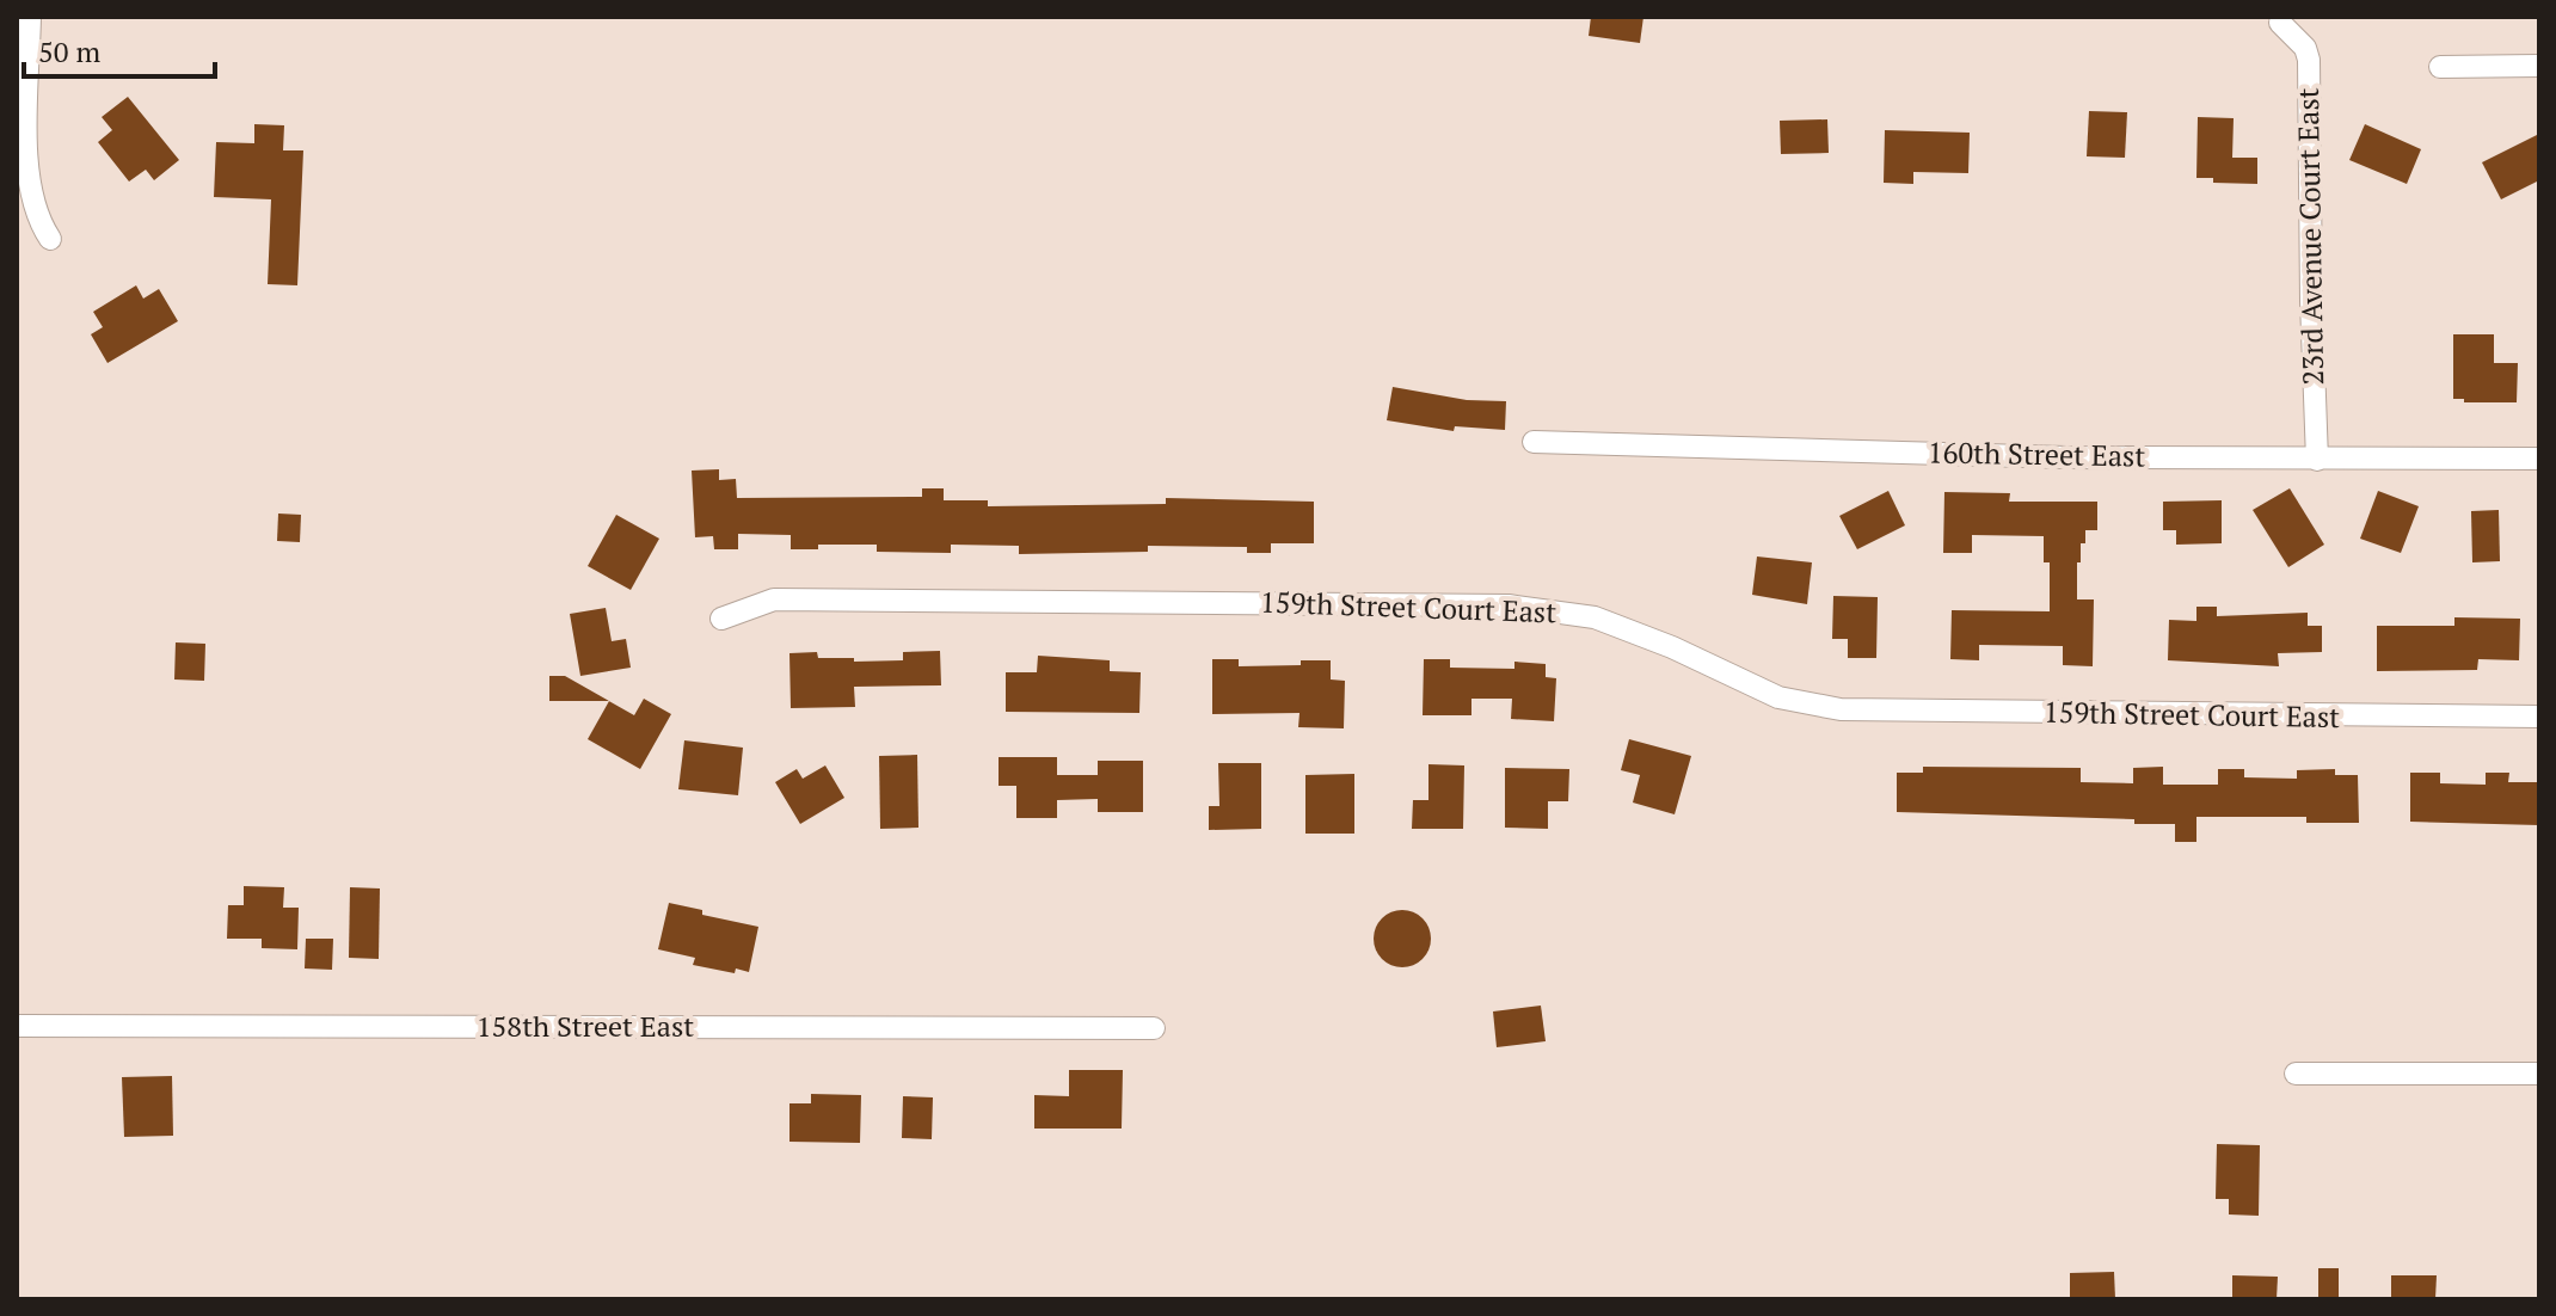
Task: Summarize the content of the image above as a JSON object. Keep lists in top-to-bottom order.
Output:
{
  "streets": {
    "street": [
      "23rd Avenue Court East",
      "160th Street East",
      "159th Street Court East",
      "158th Street East"
    ]
  },
  "crossings": [
    ["23rd Avenue Court East", "160th Street East"]
  ],
  "scale_bar": "50 m"
}
